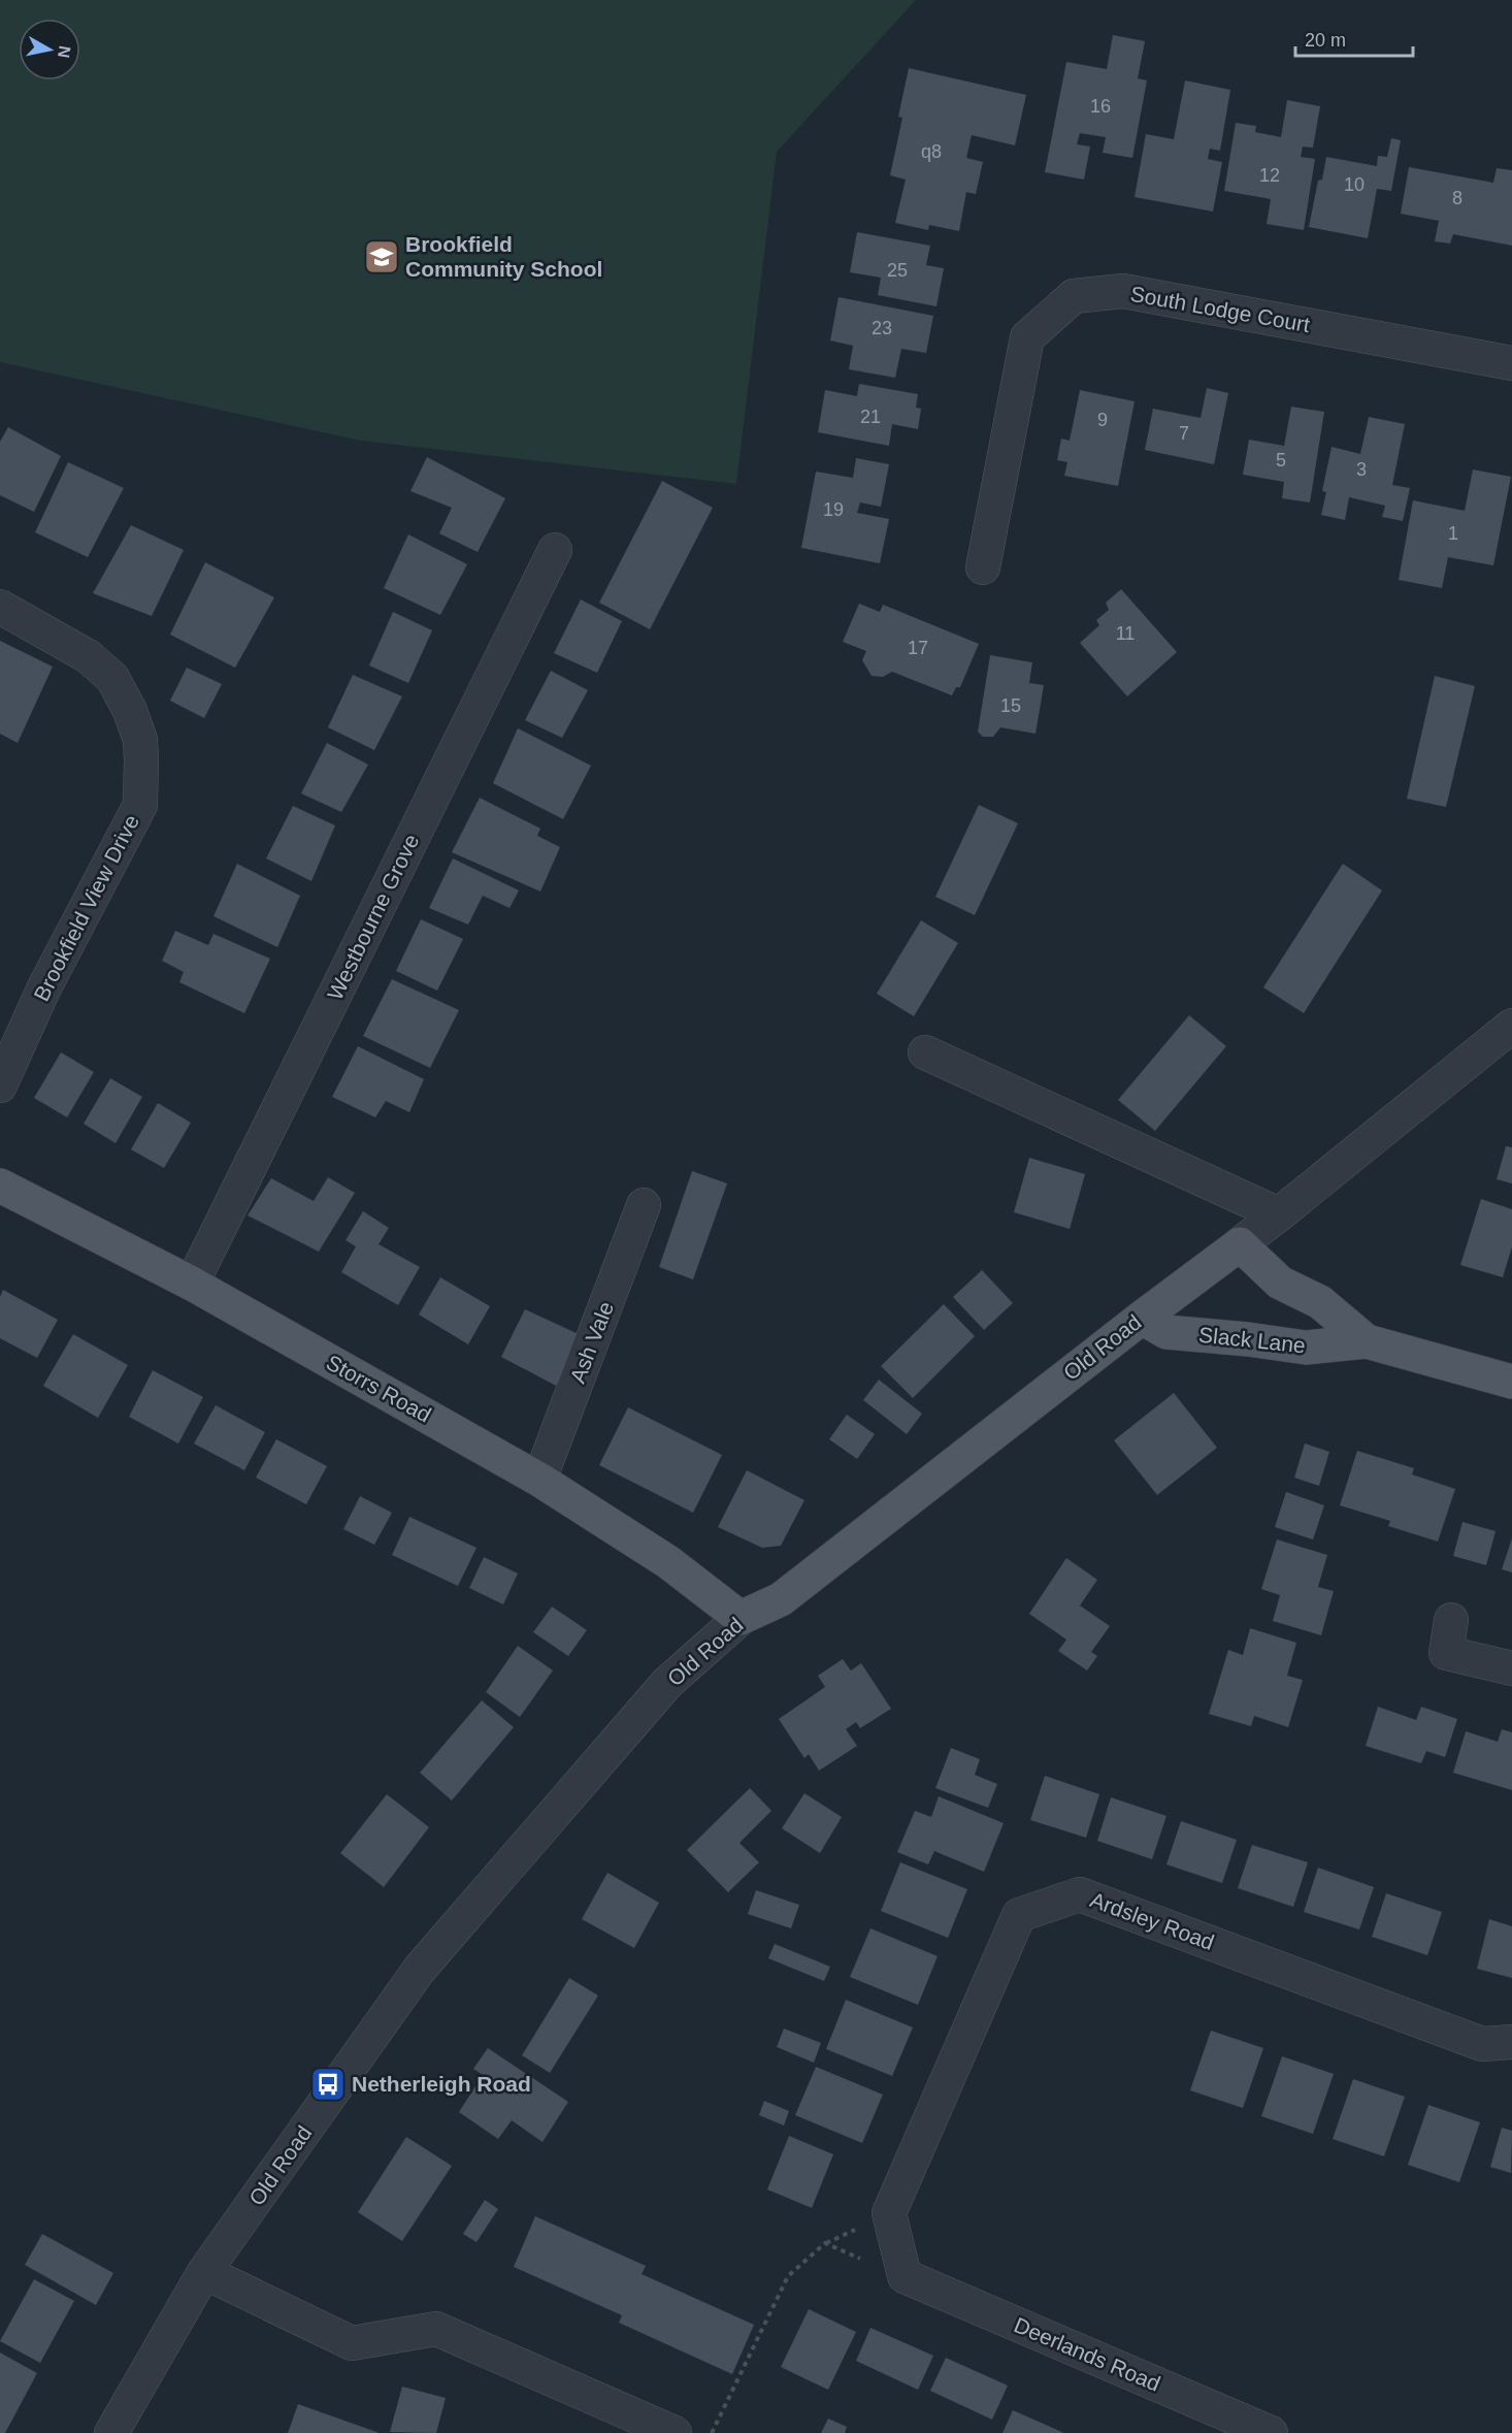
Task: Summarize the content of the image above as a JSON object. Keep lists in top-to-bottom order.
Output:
{
  "streets": {
    "main road": ["Slack Lane", "Old Road", "Storrs Road"],
    "street": [
      "South Lodge Court",
      "Brookfield View Drive",
      "Westbourne Grove",
      "Ash Vale",
      "Ardsley Road",
      "Deerlands Road"
    ]
  },
  "crossings": [
    ["Westbourne Grove", "Storrs Road"],
    ["Slack Lane", "Old Road"],
    ["Ash Vale", "Storrs Road"],
    ["Old Road", "Storrs Road"],
    ["Ardsley Road", "Deerlands Road"]
  ],
  "places": {
    "school or university": ["Brookfield Community School"],
    "bus stop": ["Netherleigh Road"]
  },
  "house_numbers": [
    "16",
    "q8",
    "12",
    "10",
    "8",
    "25",
    "23",
    "21",
    "9",
    "7",
    "5",
    "3",
    "19",
    "1",
    "11",
    "17",
    "15"
  ],
  "scale_bar": "20 m",
  "north": "right"
}
